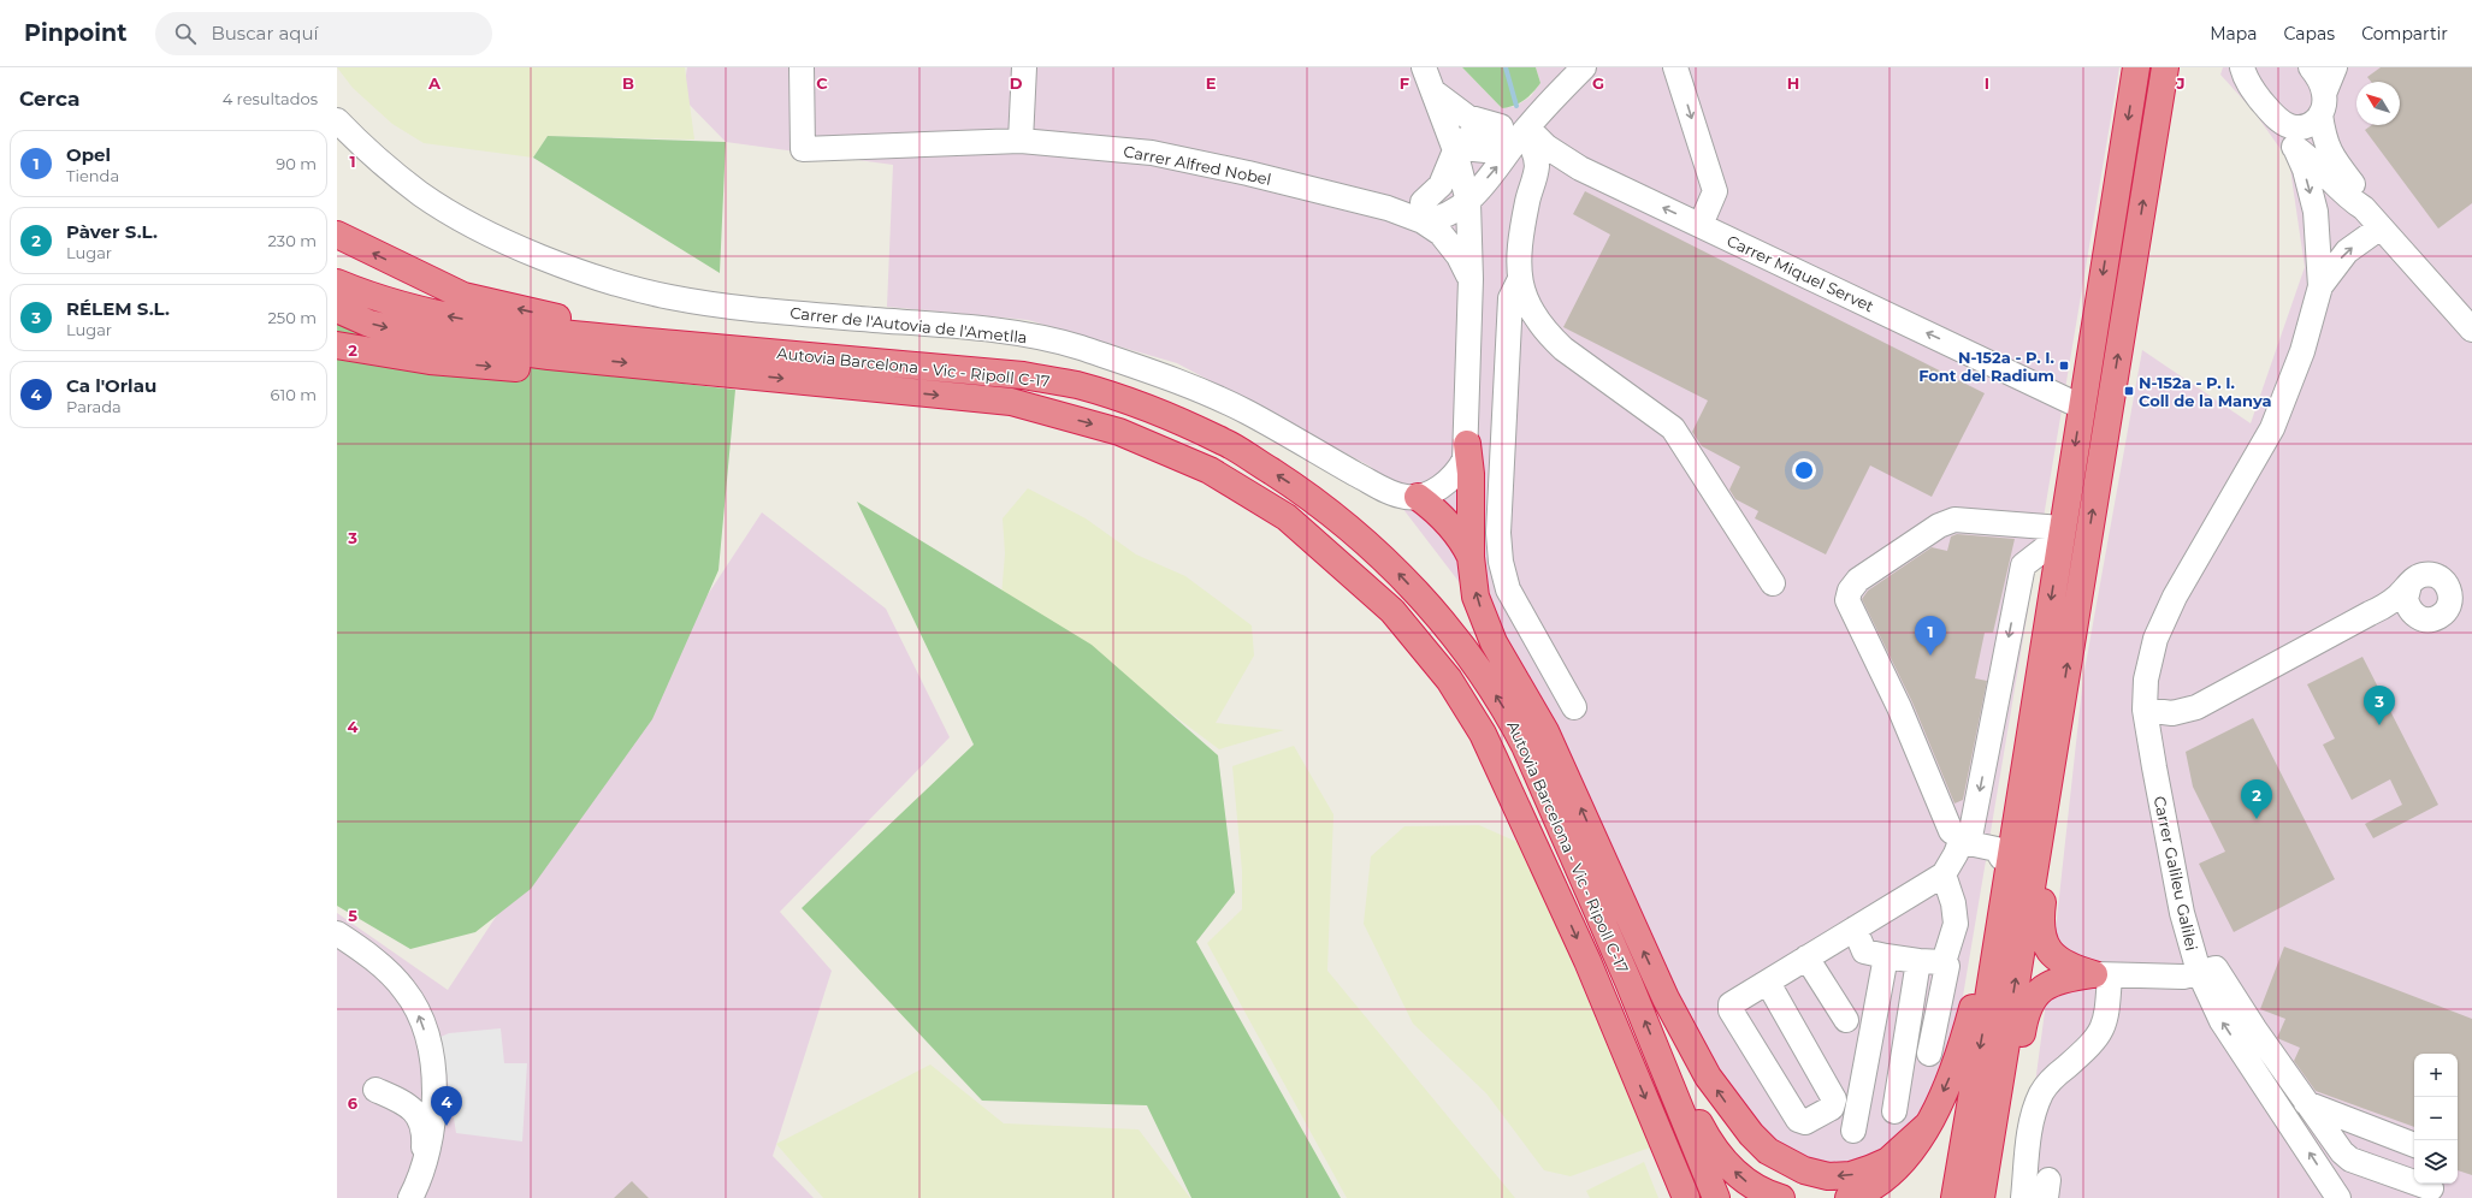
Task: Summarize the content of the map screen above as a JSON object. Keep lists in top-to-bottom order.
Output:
{
  "streets": {
    "highway": ["Autovia Barcelona - Vic - Ripoll C-17"],
    "street": [
      "Carrer Alfred Nobel",
      "Carrer Miquel Servet",
      "Carrer de l'Autovia de l'Ametlla",
      "Carrer Galileu Galilei"
    ]
  },
  "one_way": ["Carrer Miquel Servet"],
  "places": {
    "transit": ["N-152a - P. I. Font del Radium", "N-152a - P. I. Coll de la Manya"]
  },
  "north": "top left",
  "page": {
    "header": "Pinpoint",
    "search": "Buscar aquí",
    "nav": ["Mapa", "Capas", "Compartir"],
    "heading": ["Cerca", "4 resultados"],
    "list": [
      {
        "mark": "1",
        "name": "Opel",
        "note": "Tienda",
        "value": "90 m"
      },
      {
        "mark": "2",
        "name": "Pàver S.L.",
        "note": "Lugar",
        "value": "230 m"
      },
      {
        "mark": "3",
        "name": "RÉLEM S.L.",
        "note": "Lugar",
        "value": "250 m"
      },
      {
        "mark": "4",
        "name": "Ca l'Orlau",
        "note": "Parada",
        "value": "610 m"
      }
    ],
    "pins": [
      "1",
      "3",
      "2",
      "4"
    ],
    "map_buttons": ["+", "−"]
  },
  "grid": {
    "columns": [
      "A",
      "B",
      "C",
      "D",
      "E",
      "F",
      "G",
      "H",
      "I",
      "J"
    ],
    "rows": [
      "1",
      "2",
      "3",
      "4",
      "5",
      "6"
    ]
  }
}
